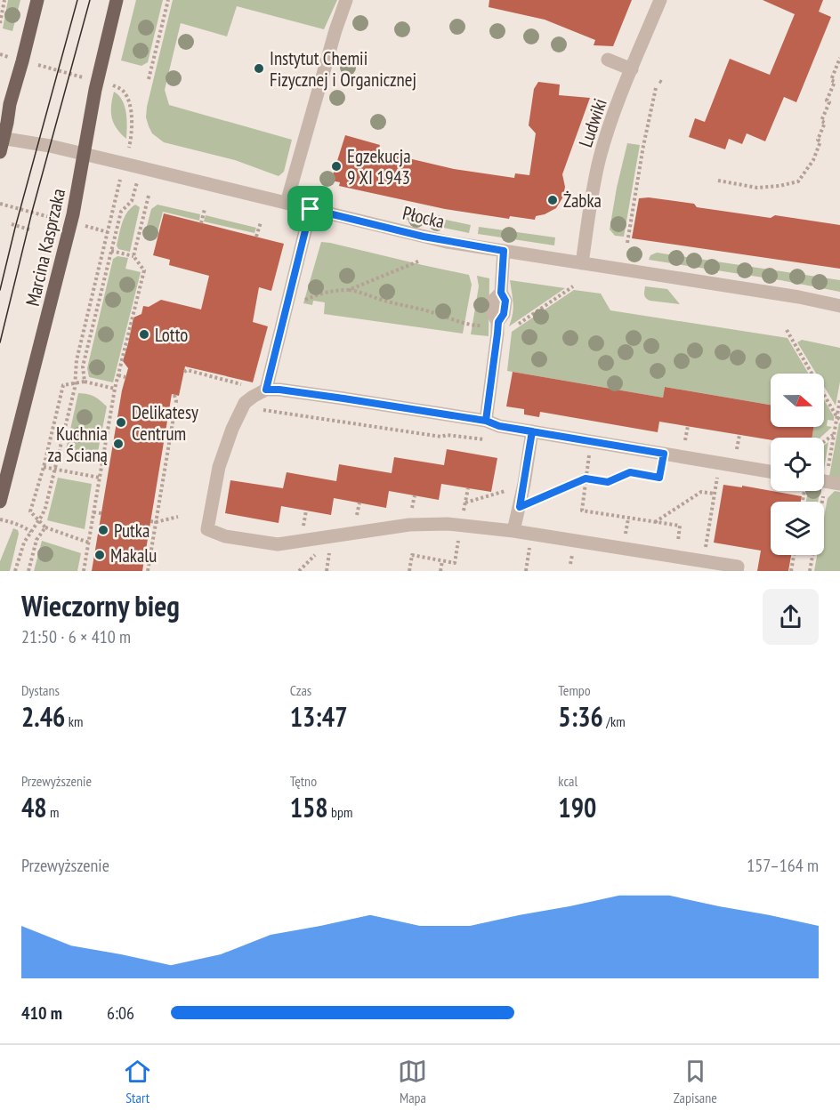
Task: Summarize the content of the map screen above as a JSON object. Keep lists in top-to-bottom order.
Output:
{
  "streets": {
    "main road": ["Marcina Kasprzaka"],
    "street": ["Ludwiki", "Płocka"]
  },
  "crossings": [
    ["Ludwiki", "Płocka"],
    ["Płocka", "Marcina Kasprzaka"]
  ],
  "places": [
    "Instytut Chemii Fizycznej i Organicznej",
    "Egzekucja 9 XI 1943",
    "Żabka",
    "Lotto",
    "Delikatesy Centrum",
    "Kuchnia za Ścianą",
    "Putka",
    "Makalu"
  ],
  "north": "right",
  "page": {
    "heading": ["Wieczorny bieg", "21:50 · 6 × 410 m"],
    "stats": [
      ["Dystans", "2.46 km"],
      ["Czas", "13:47"],
      ["Tempo", "5:36 /km"],
      ["Przewyższenie", "48 m"],
      ["Tętno", "158 bpm"],
      ["kcal", "190"]
    ],
    "chart": ["Przewyższenie", "157–164 m"],
    "list": [
      {
        "name": "410 m",
        "note": "6:06"
      }
    ],
    "tabs": ["Start", "Mapa", "Zapisane"]
  }
}
